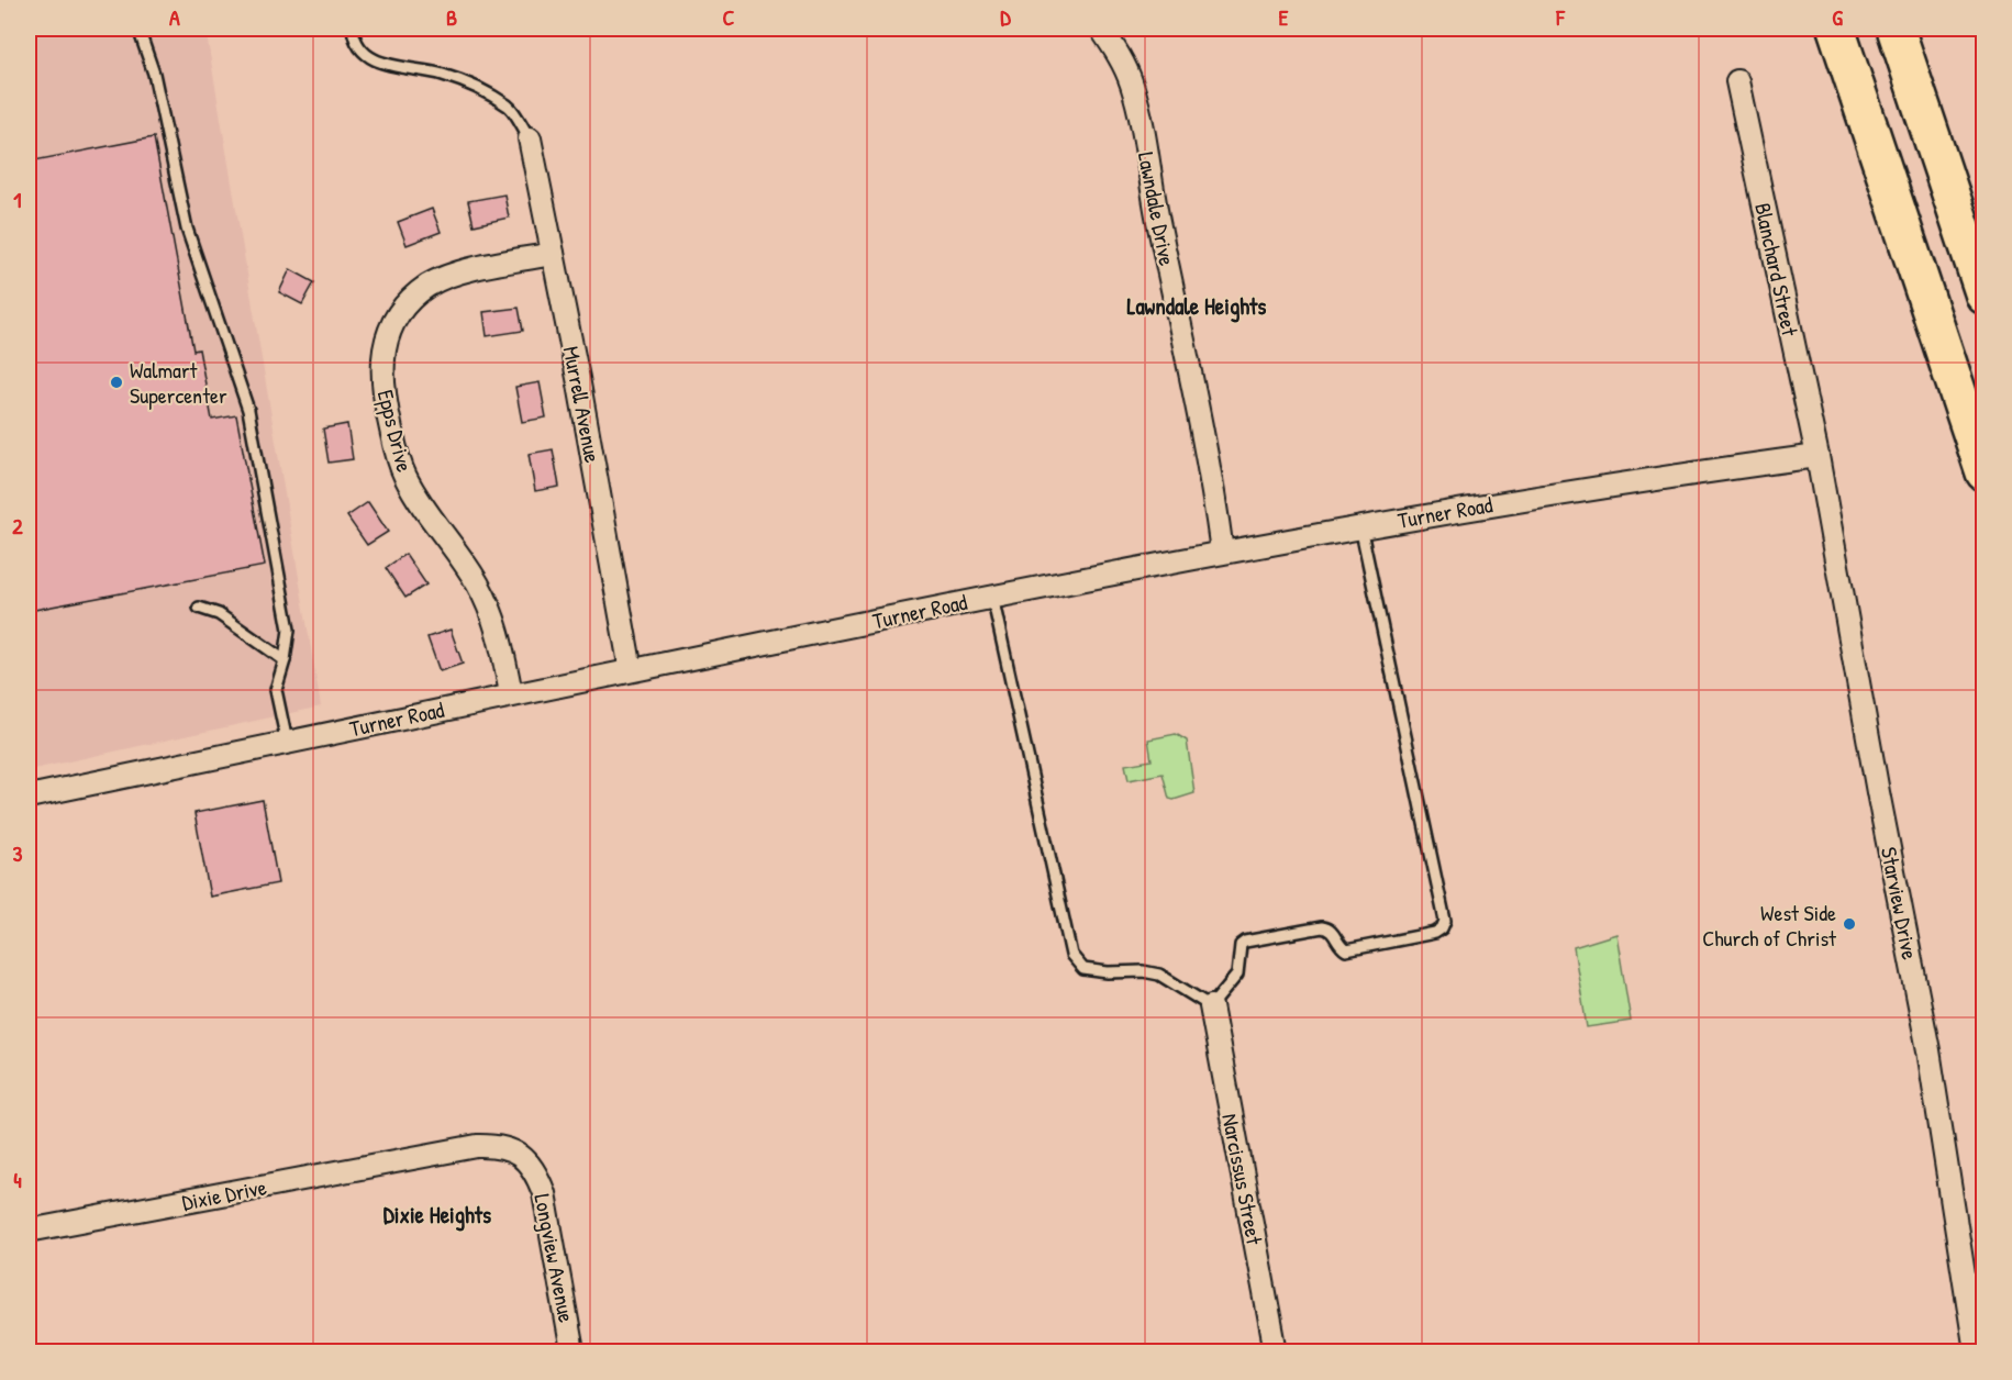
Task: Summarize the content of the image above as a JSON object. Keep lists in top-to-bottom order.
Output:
{
  "streets": {
    "street": [
      "Lawndale Drive",
      "Blanchard Street",
      "Murrell Avenue",
      "Epps Drive",
      "Turner Road",
      "Starview Drive",
      "Narcissus Street",
      "Dixie Drive",
      "Longview Avenue"
    ]
  },
  "crossings": [
    ["Lawndale Drive", "Turner Road"],
    ["Blanchard Street", "Turner Road"],
    ["Blanchard Street", "Starview Drive"],
    ["Murrell Avenue", "Epps Drive"],
    ["Murrell Avenue", "Turner Road"],
    ["Epps Drive", "Turner Road"],
    ["Turner Road", "Starview Drive"],
    ["Dixie Drive", "Longview Avenue"]
  ],
  "districts": ["Lawndale Heights", "Dixie Heights"],
  "places": ["Walmart Supercenter", "West Side Church of Christ"],
  "grid": {
    "columns": [
      "A",
      "B",
      "C",
      "D",
      "E",
      "F",
      "G"
    ],
    "rows": [
      "1",
      "2",
      "3",
      "4"
    ]
  }
}
